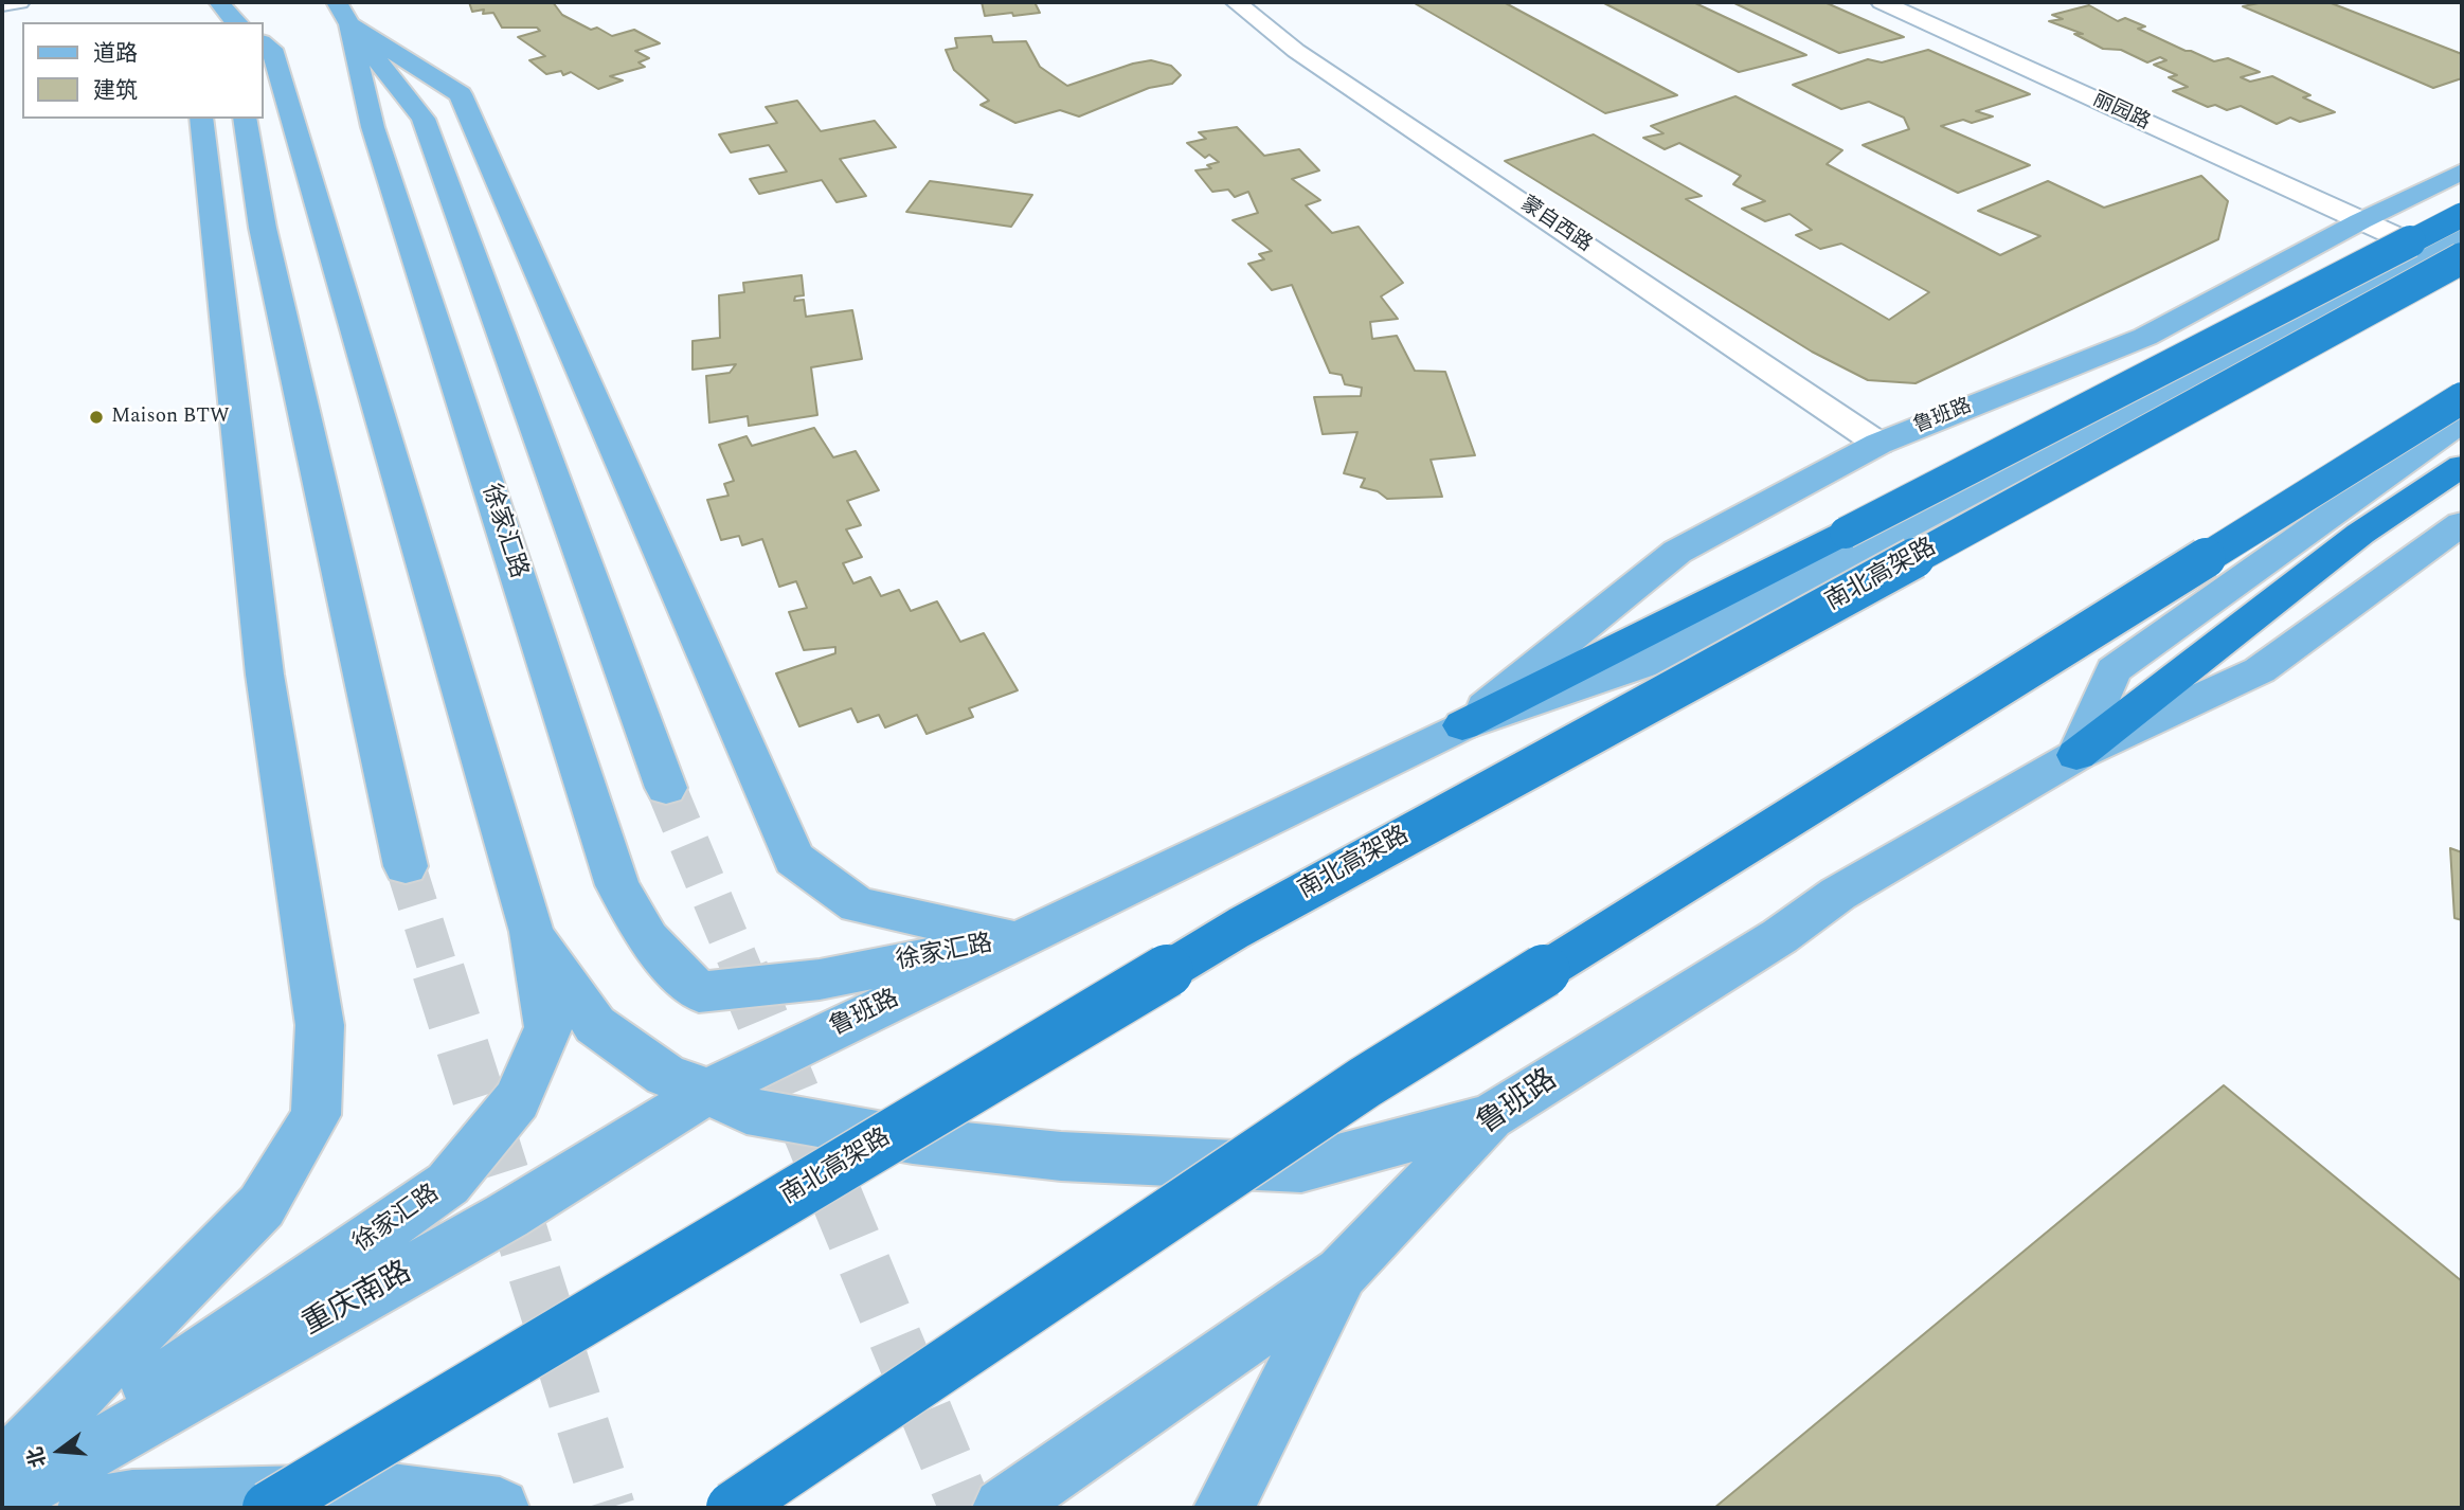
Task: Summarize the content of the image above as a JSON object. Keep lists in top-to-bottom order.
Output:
{
  "streets": {
    "highway": ["南北高架路"],
    "main road": ["鲁班路", "徐家汇路", "重庆南路"],
    "street": ["丽园路", "蒙自西路"]
  },
  "crossings": [
    ["丽园路", "鲁班路"],
    ["丽园路", "南北高架路"],
    ["蒙自西路", "鲁班路"],
    ["鲁班路", "徐家汇路"],
    ["鲁班路", "南北高架路"],
    ["鲁班路", "重庆南路"]
  ],
  "places": ["Maison BTW"],
  "legend": ["道路", "建筑"],
  "north": "left"
}
